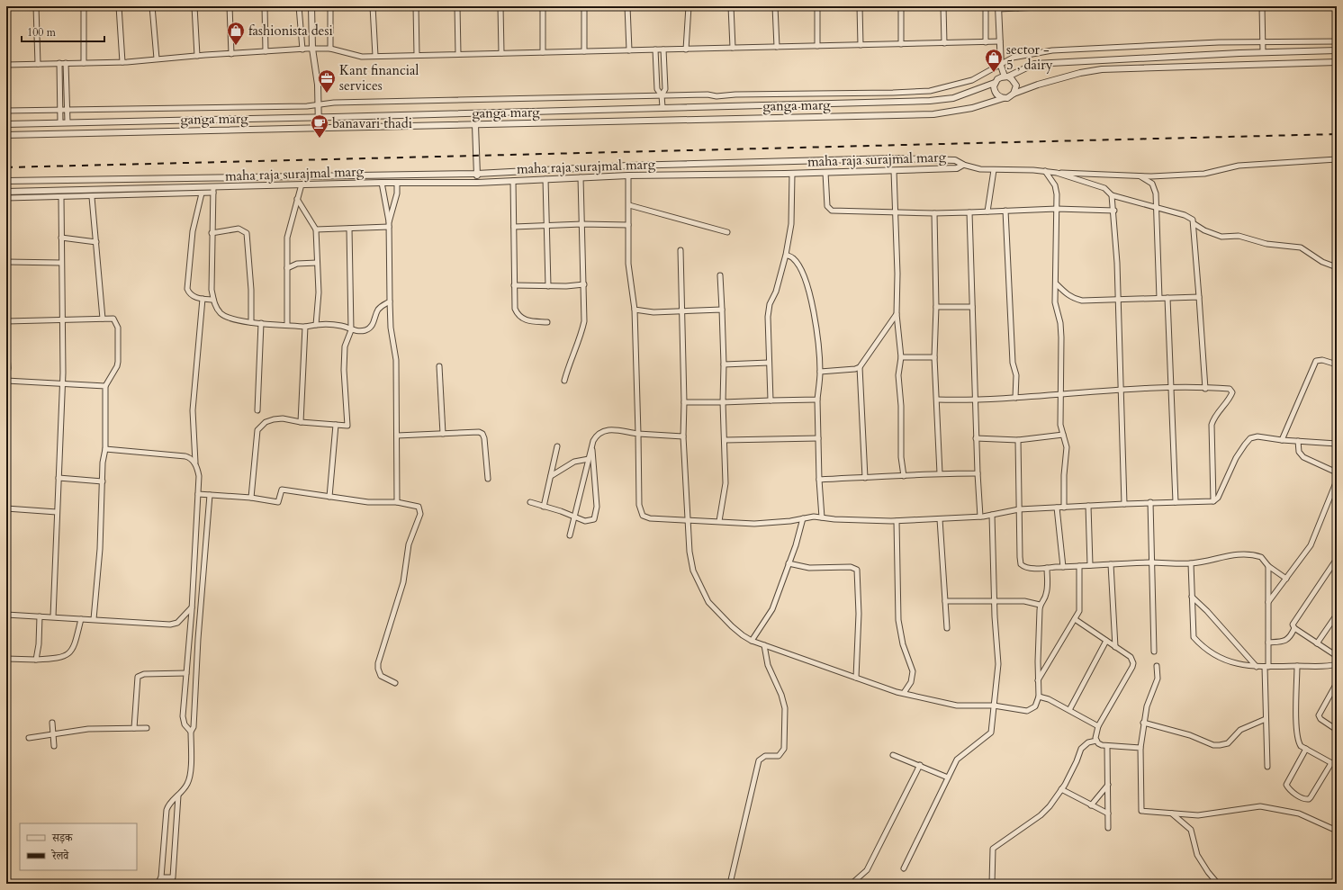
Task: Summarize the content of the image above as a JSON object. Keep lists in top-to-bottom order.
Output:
{
  "streets": {
    "street": ["ganga marg", "maha raja surajmal marg"]
  },
  "places": {
    "shop": ["fashionista desi", "sector - 5 , dairy"],
    "office": ["Kant financial services"],
    "cafe": ["banavari thadi"]
  },
  "legend": ["सड़क", "रेलवे"],
  "scale_bar": "100 m"
}
